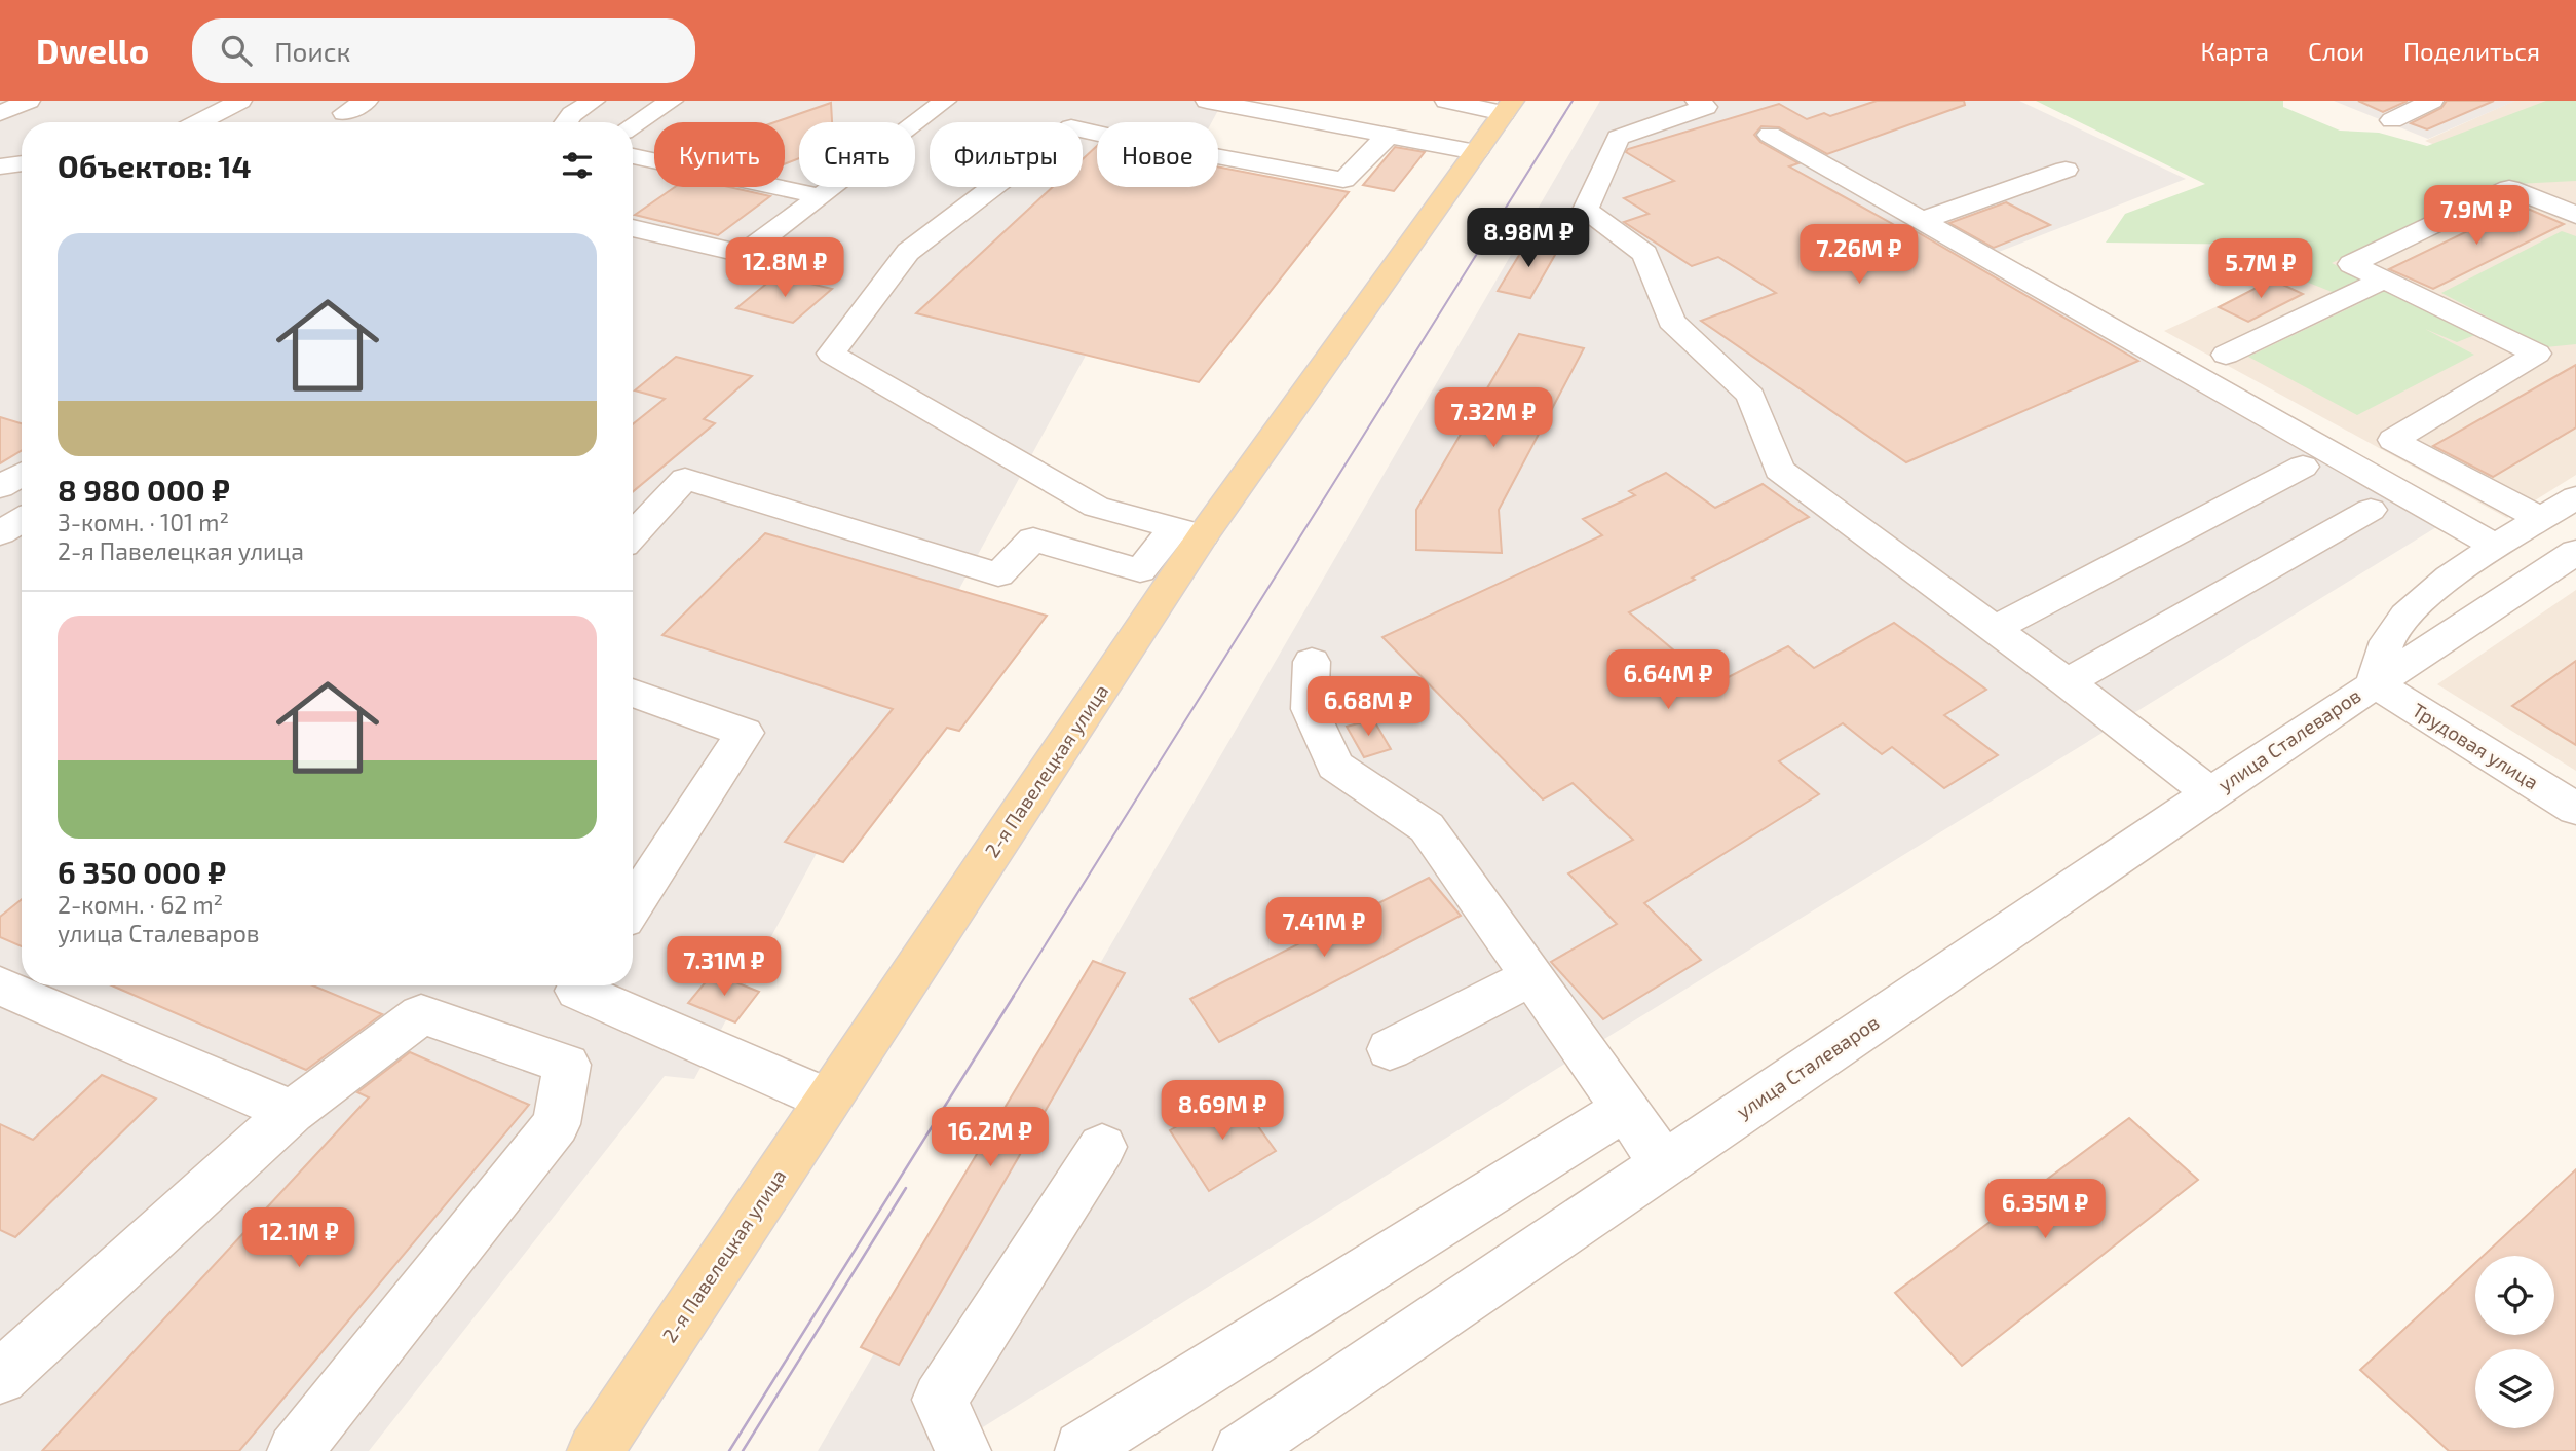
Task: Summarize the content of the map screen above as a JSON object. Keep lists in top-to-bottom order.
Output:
{
  "streets": {
    "main road": ["2-я Павелецкая улица"],
    "street": ["улица Сталеваров", "Трудовая улица"]
  },
  "crossings": [
    ["улица Сталеваров", "Трудовая улица"]
  ],
  "page": {
    "header": "Dwello",
    "search": "Поиск",
    "nav": ["Карта", "Слои", "Поделиться"],
    "chip": [
      "Купить",
      "Снять",
      "Фильтры",
      "Новое"
    ],
    "heading": "Объектов: 14",
    "price": [
      "7.9M ₽",
      "8.98M ₽",
      "7.26M ₽",
      "12.8M ₽",
      "5.7M ₽",
      "7.32M ₽",
      "6.64M ₽",
      "6.68M ₽",
      "7.41M ₽",
      "7.31M ₽",
      "8.69M ₽",
      "16.2M ₽",
      "6.35M ₽",
      "12.1M ₽"
    ],
    "list": [
      {
        "name": "8 980 000 ₽",
        "note": "3-комн. · 101 m² · 2-я Павелецкая улица"
      },
      {
        "name": "6 350 000 ₽",
        "note": "2-комн. · 62 m² · улица Сталеваров"
      }
    ]
  }
}
